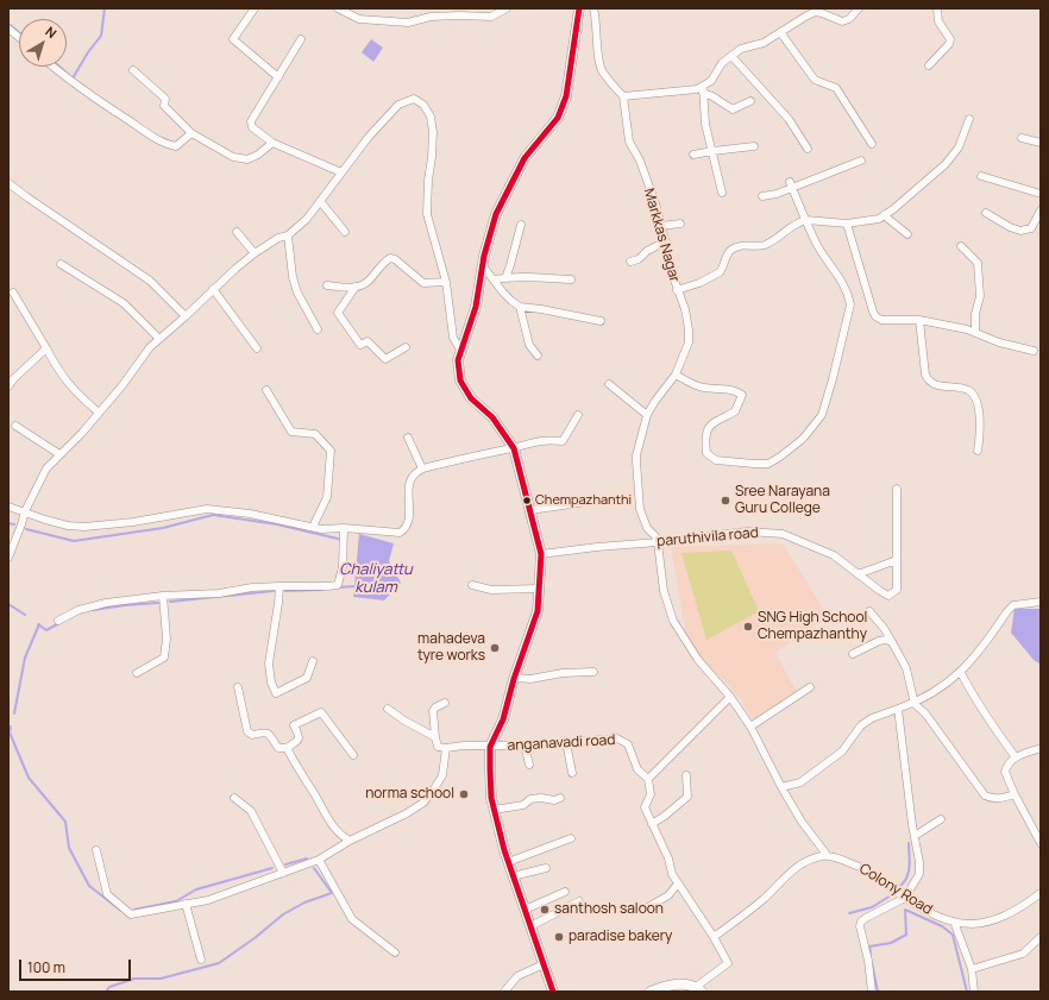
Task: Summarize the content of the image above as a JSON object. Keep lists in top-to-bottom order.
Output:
{
  "streets": {
    "street": [
      "Markkas Nagar",
      "paruthivila road",
      "anganavadi road",
      "Colony Road"
    ]
  },
  "crossings": [
    ["Markkas Nagar", "paruthivila road"]
  ],
  "water": ["Chaliyattu kulam"],
  "places": [
    "Chempazhanthi",
    "Sree Narayana Guru College",
    "SNG High School Chempazhanthy",
    "mahadeva tyre works",
    "norma school",
    "santhosh saloon",
    "paradise bakery"
  ],
  "scale_bar": "100 m",
  "north": "top right"
}
